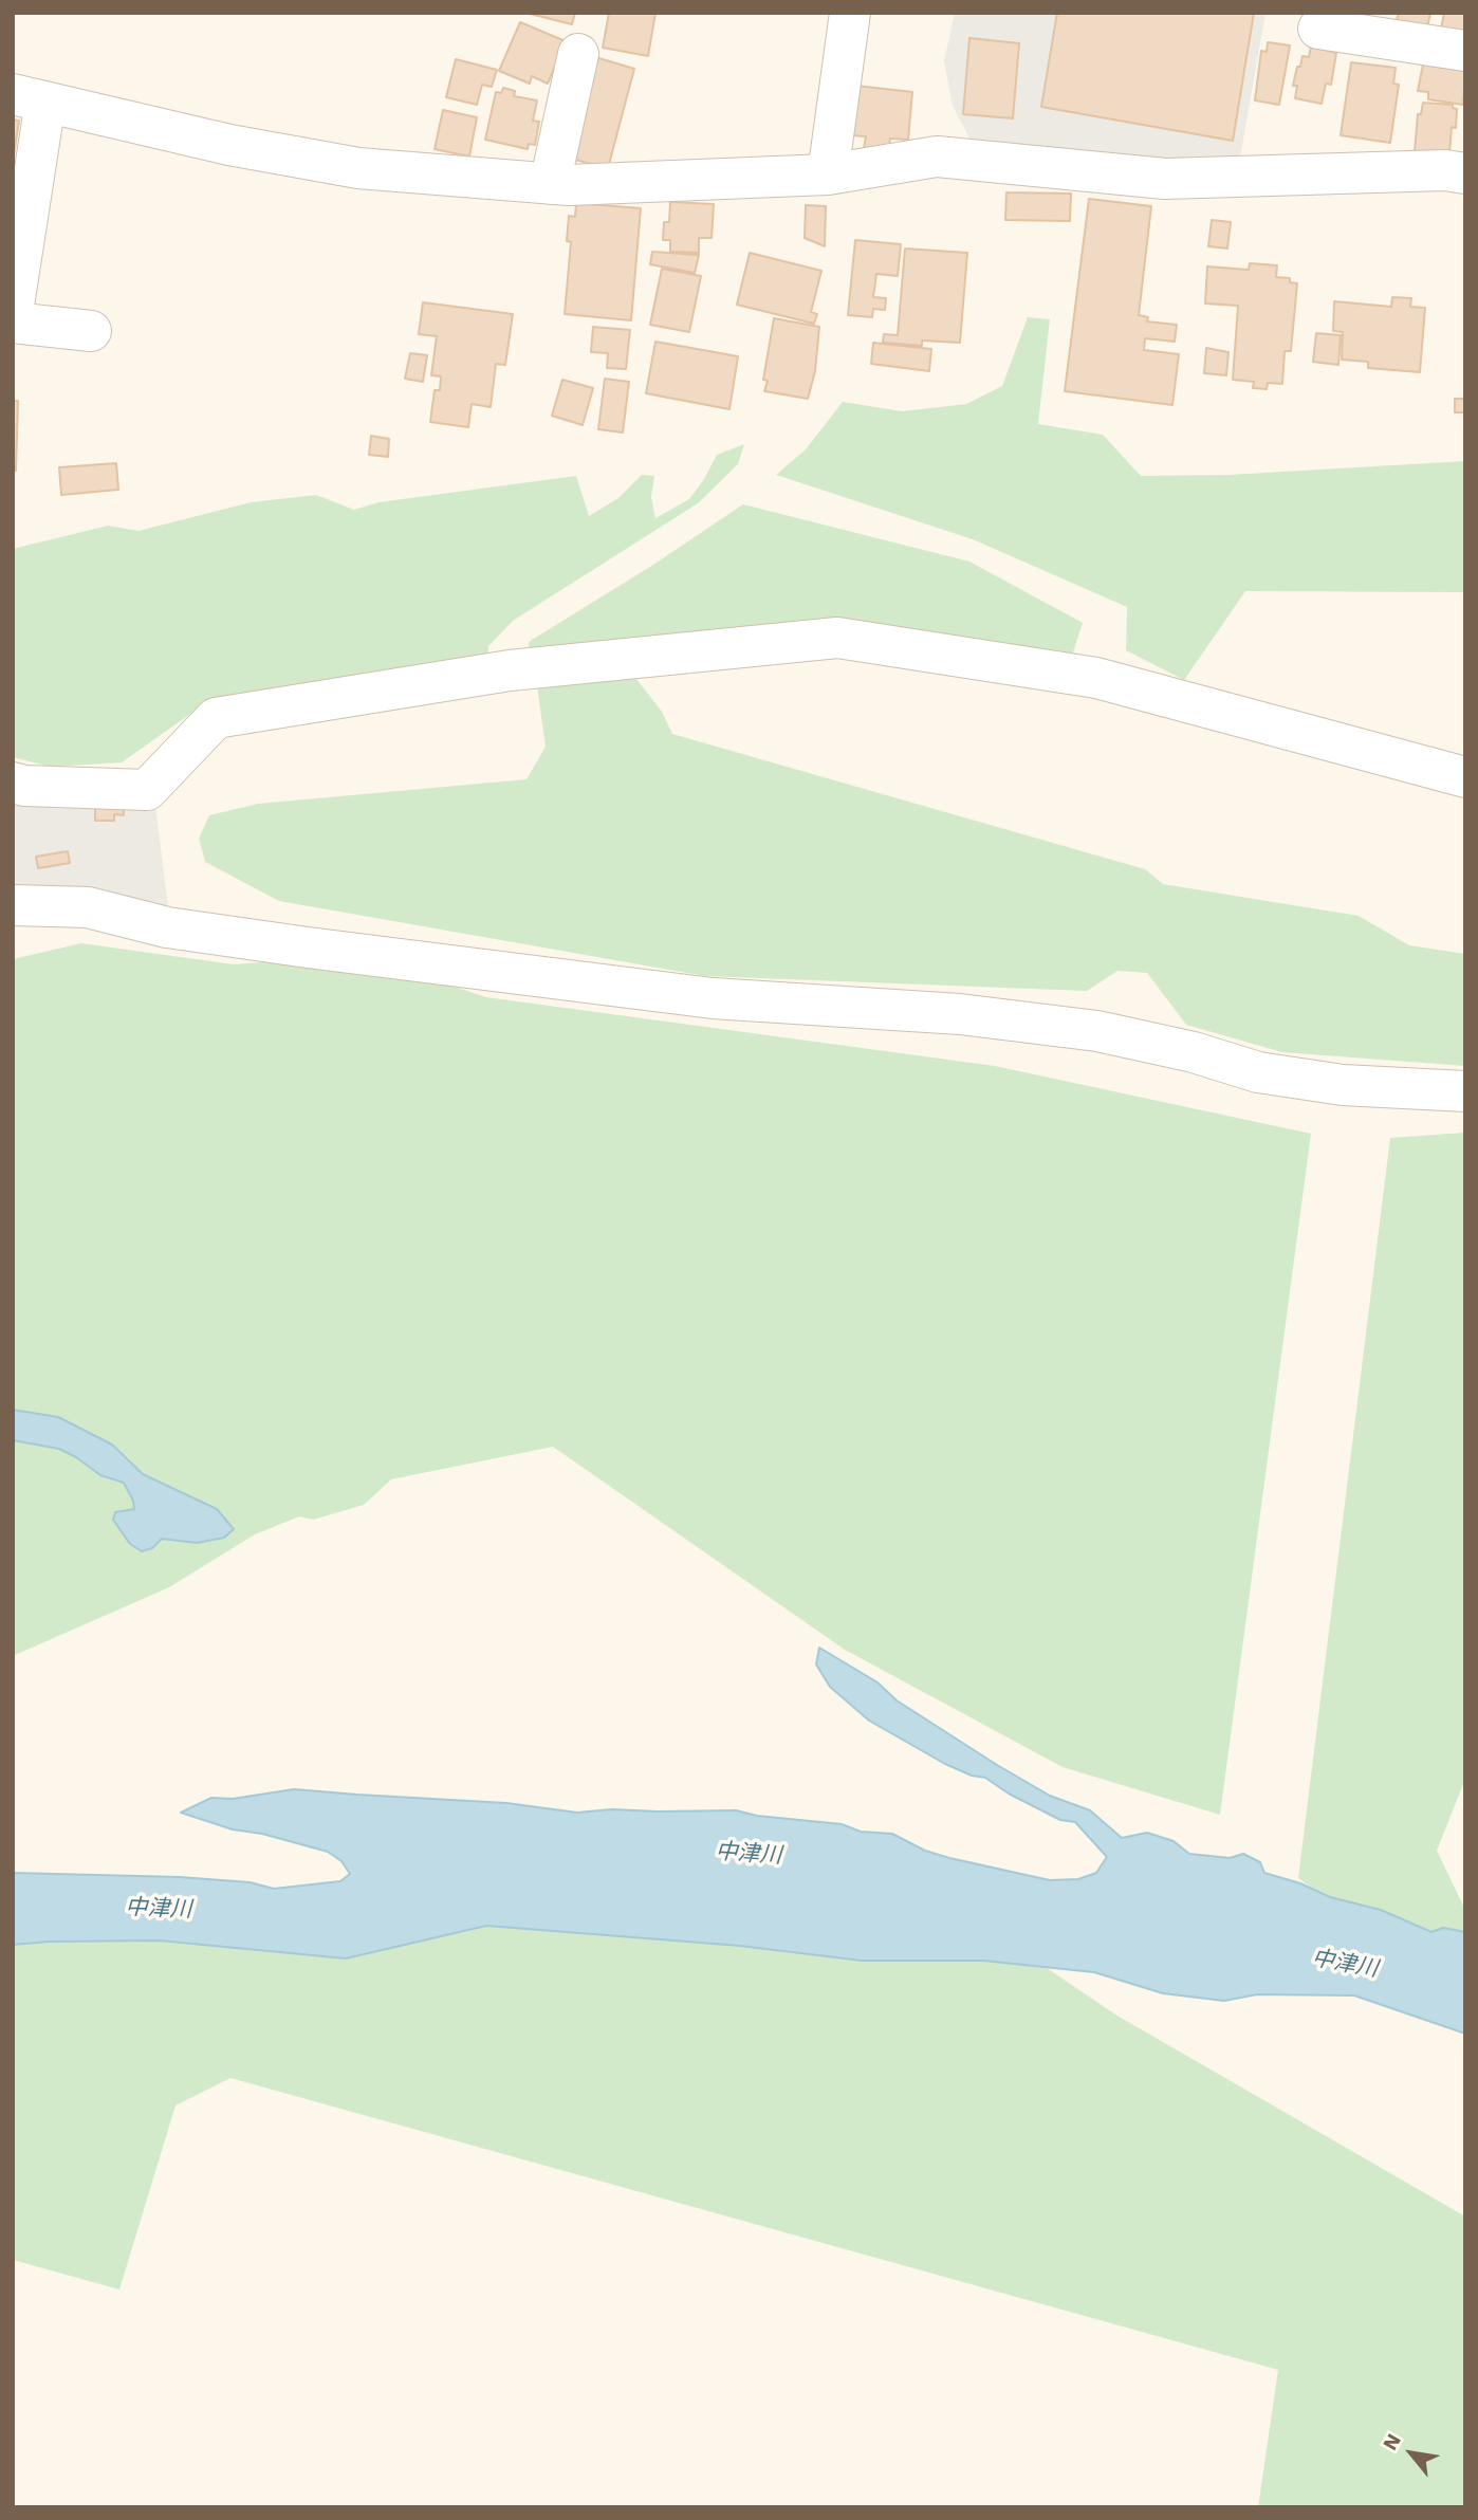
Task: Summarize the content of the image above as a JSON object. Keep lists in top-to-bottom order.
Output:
{
  "water": ["中津川"],
  "north": "top left"
}
